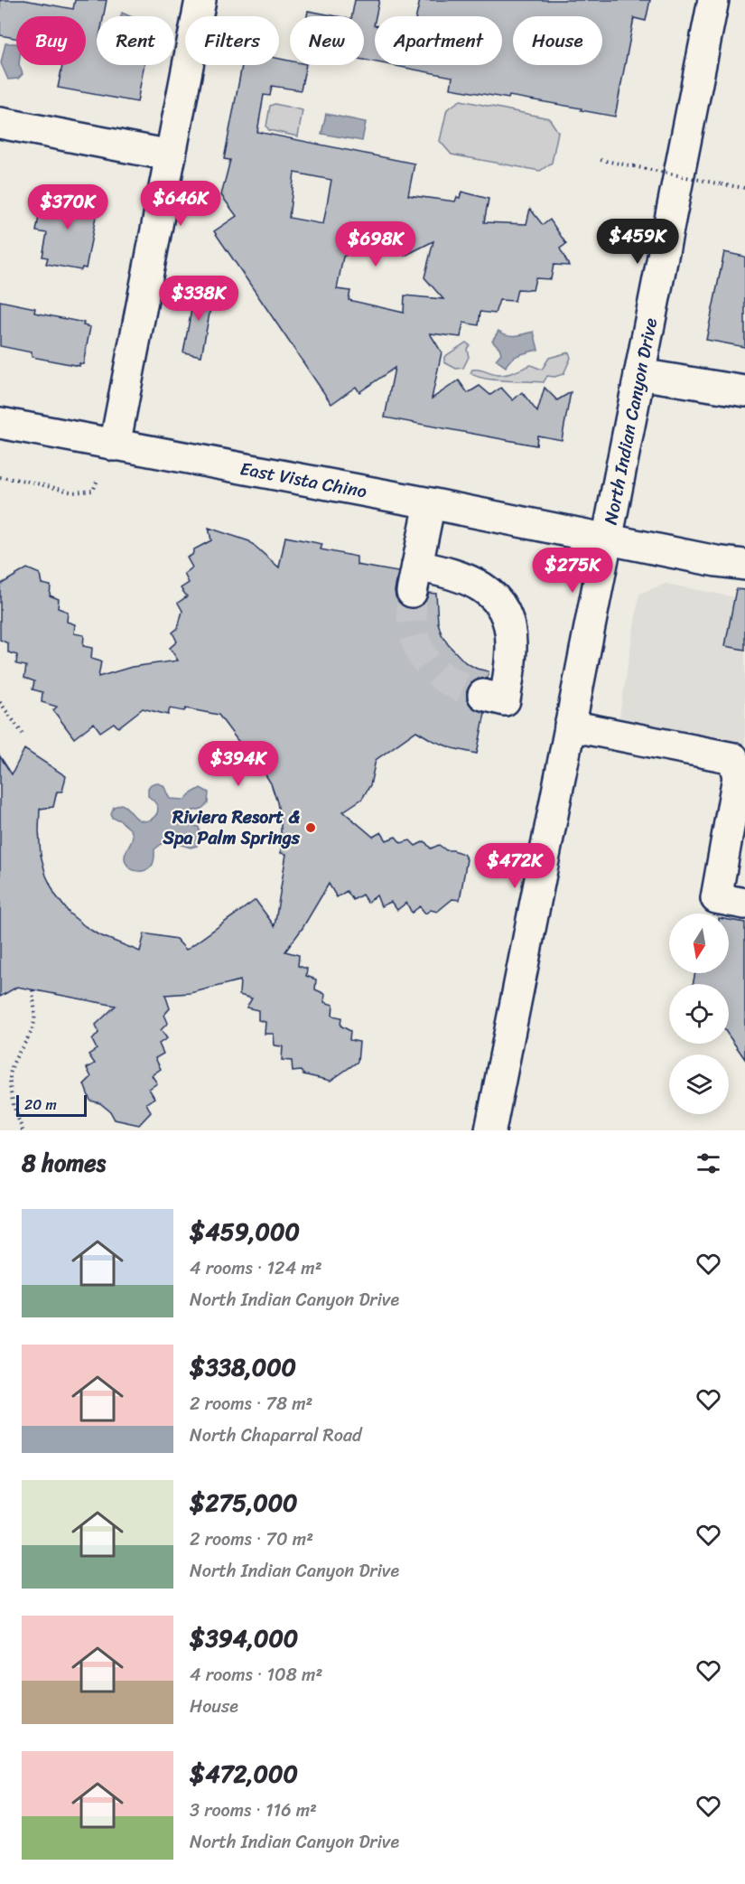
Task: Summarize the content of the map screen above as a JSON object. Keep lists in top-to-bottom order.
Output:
{
  "streets": {
    "main road": ["North Indian Canyon Drive", "East Vista Chino"]
  },
  "crossings": [
    ["North Indian Canyon Drive", "East Vista Chino"]
  ],
  "places": ["Riviera Resort & Spa Palm Springs"],
  "scale_bar": "20 m",
  "north": "bottom",
  "page": {
    "chip": [
      "Buy",
      "Rent",
      "Filters",
      "New",
      "Apartment",
      "House"
    ],
    "price": [
      "$646K",
      "$370K",
      "$459K",
      "$698K",
      "$338K",
      "$275K",
      "$394K",
      "$472K"
    ],
    "scale": "20 m",
    "heading": "8 homes",
    "list": [
      {
        "name": "$459,000",
        "note": "4 rooms · 124 m² · North Indian Canyon Drive"
      },
      {
        "name": "$338,000",
        "note": "2 rooms · 78 m² · North Chaparral Road"
      },
      {
        "name": "$275,000",
        "note": "2 rooms · 70 m² · North Indian Canyon Drive"
      },
      {
        "name": "$394,000",
        "note": "4 rooms · 108 m² · House"
      },
      {
        "name": "$472,000",
        "note": "3 rooms · 116 m² · North Indian Canyon Drive"
      }
    ]
  }
}
